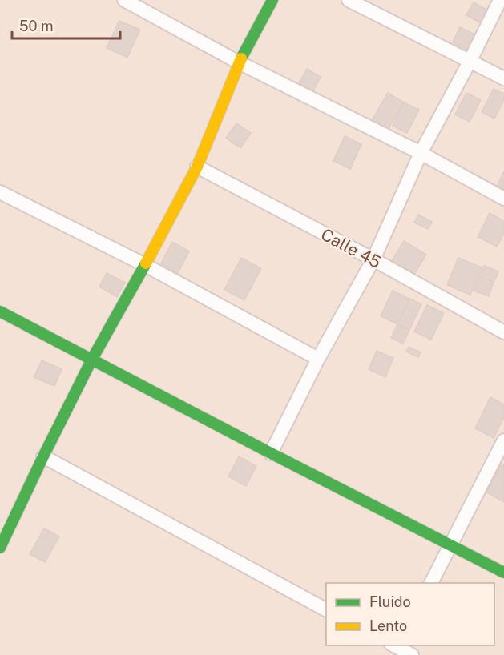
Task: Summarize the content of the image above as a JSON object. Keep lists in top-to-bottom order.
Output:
{
  "streets": {
    "street": ["Calle 45"]
  },
  "legend": ["Fluido", "Lento"],
  "scale_bar": "50 m"
}
